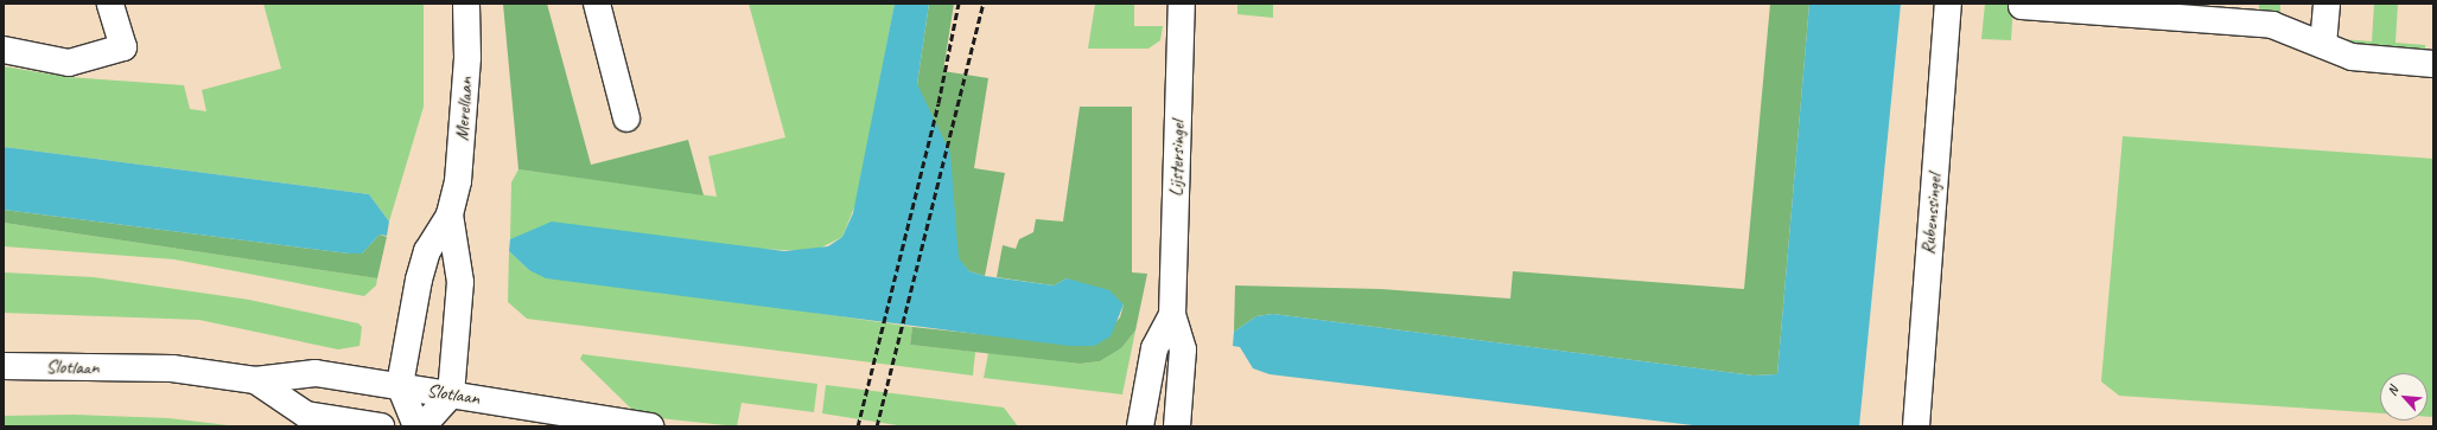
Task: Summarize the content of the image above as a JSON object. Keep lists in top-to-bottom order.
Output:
{
  "streets": {
    "street": [
      "Merellaan",
      "Lijstersingel",
      "Rubenssingel",
      "Slotlaan"
    ]
  },
  "crossings": [
    ["Merellaan", "Slotlaan"]
  ],
  "north": "top left"
}
